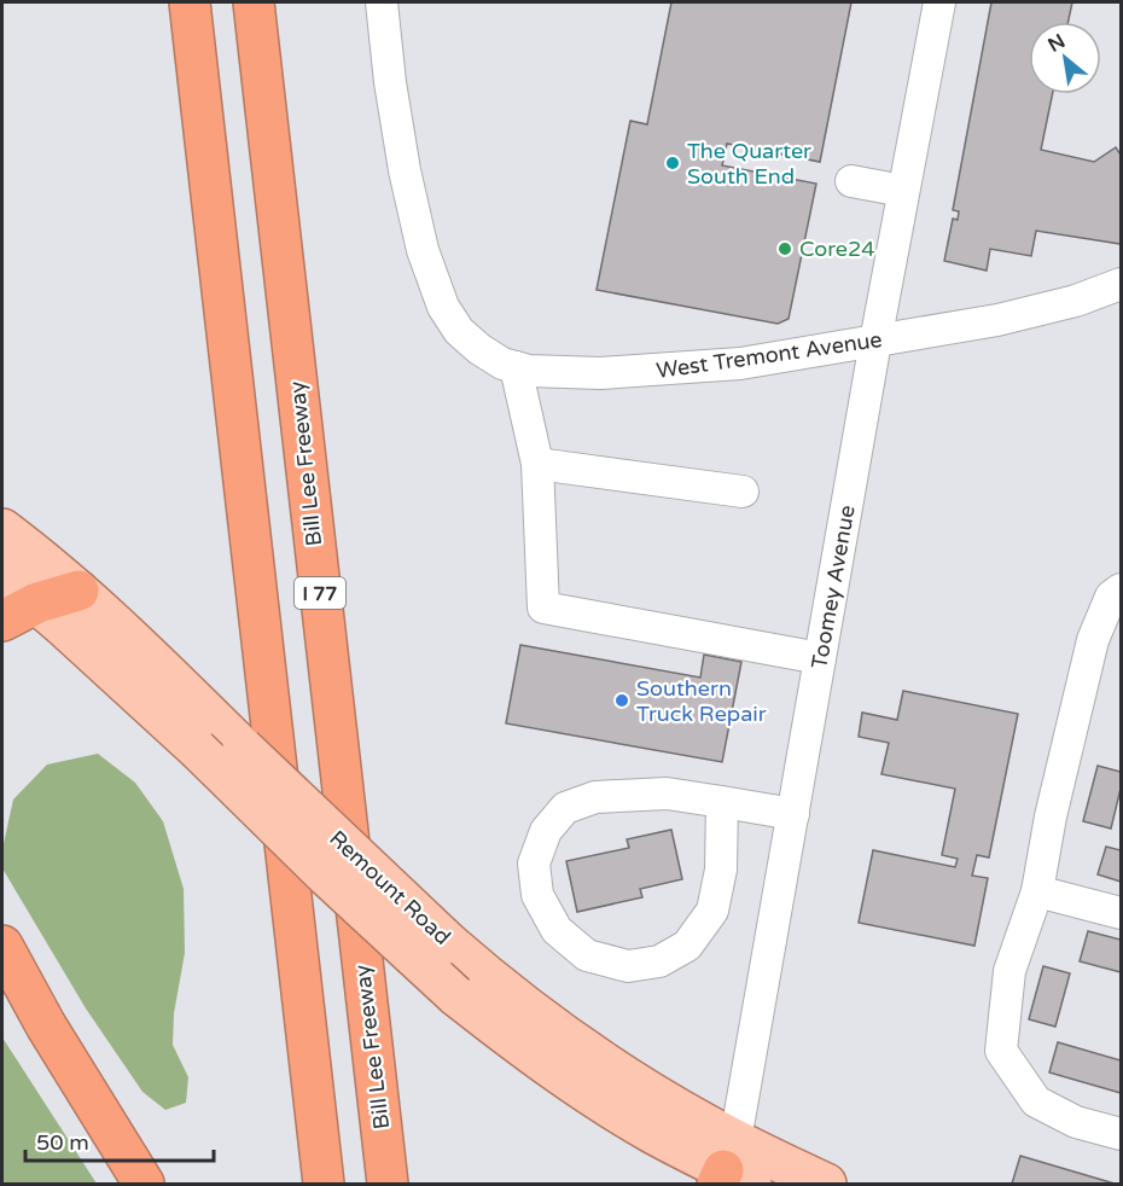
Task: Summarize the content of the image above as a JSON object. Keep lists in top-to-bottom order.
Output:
{
  "streets": {
    "highway": ["Bill Lee Freeway", "I 77"],
    "main road": ["Remount Road"],
    "street": ["West Tremont Avenue", "Toomey Avenue"]
  },
  "crossings": [
    ["West Tremont Avenue", "Toomey Avenue"],
    ["Toomey Avenue", "Remount Road"]
  ],
  "places": ["The Quarter South End", "Core24", "Southern Truck Repair"],
  "scale_bar": "50 m",
  "north": "top left"
}
